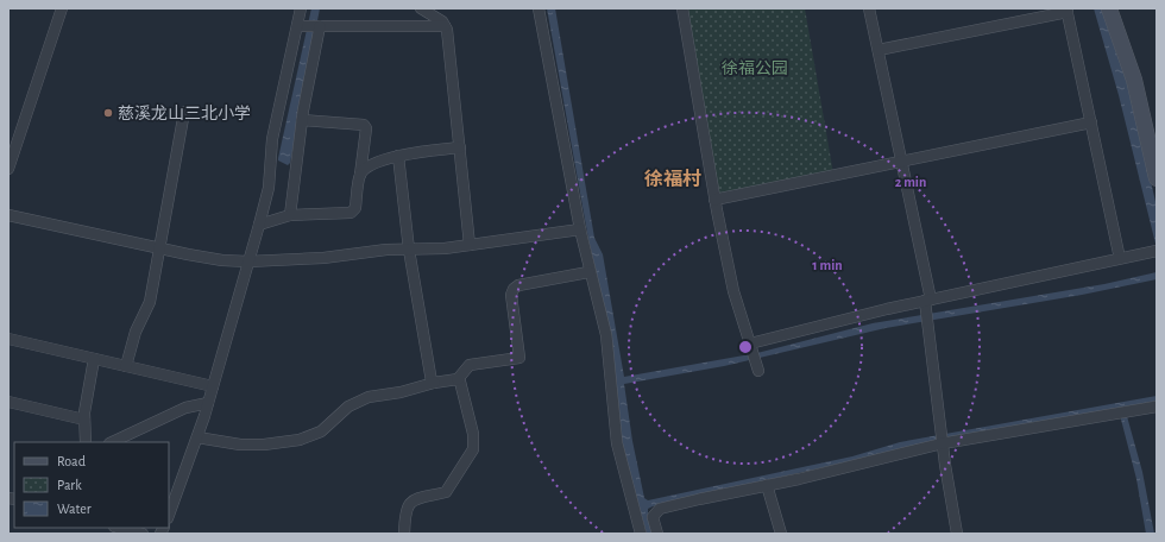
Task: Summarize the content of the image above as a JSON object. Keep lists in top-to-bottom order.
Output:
{
  "districts": ["徐福村"],
  "parks": ["徐福公园"],
  "places": ["慈溪龙山三北小学"],
  "legend": ["Road", "Park", "Water"],
  "rings": ["2 min", "1 min"]
}
